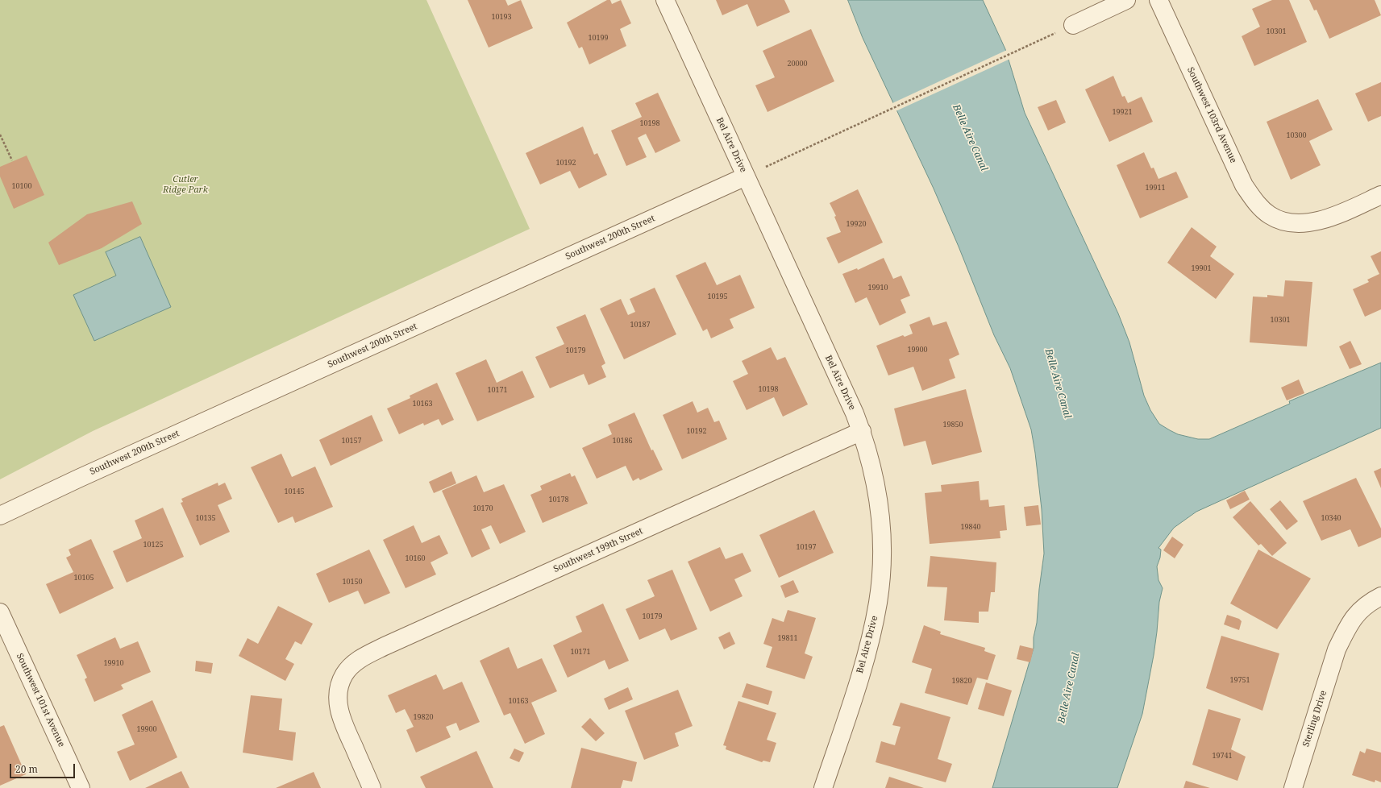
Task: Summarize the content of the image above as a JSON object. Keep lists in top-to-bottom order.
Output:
{
  "streets": {
    "street": [
      "Southwest 103rd Avenue",
      "Bel Aire Drive",
      "Southwest 200th Street",
      "Southwest 199th Street",
      "Southwest 101st Avenue",
      "Sterling Drive"
    ]
  },
  "crossings": [
    ["Bel Aire Drive", "Southwest 200th Street"],
    ["Bel Aire Drive", "Southwest 199th Street"]
  ],
  "water": ["Belle Aire Canal"],
  "parks": ["Cutler Ridge Park"],
  "house_numbers": [
    "10193",
    "10301",
    "10199",
    "20000",
    "19921",
    "10198",
    "10300",
    "10192",
    "10100",
    "19911",
    "19920",
    "19901",
    "19910",
    "10195",
    "10301",
    "10187",
    "19900",
    "10179",
    "10198",
    "10171",
    "10163",
    "19850",
    "10192",
    "10157",
    "10186",
    "10145",
    "10178",
    "10170",
    "10135",
    "10340",
    "19840",
    "10125",
    "10197",
    "10160",
    "10105",
    "10150",
    "10179",
    "19811",
    "10171",
    "19910",
    "19751",
    "19820",
    "10163",
    "19820",
    "19900",
    "19741"
  ],
  "scale_bar": "20 m"
}
